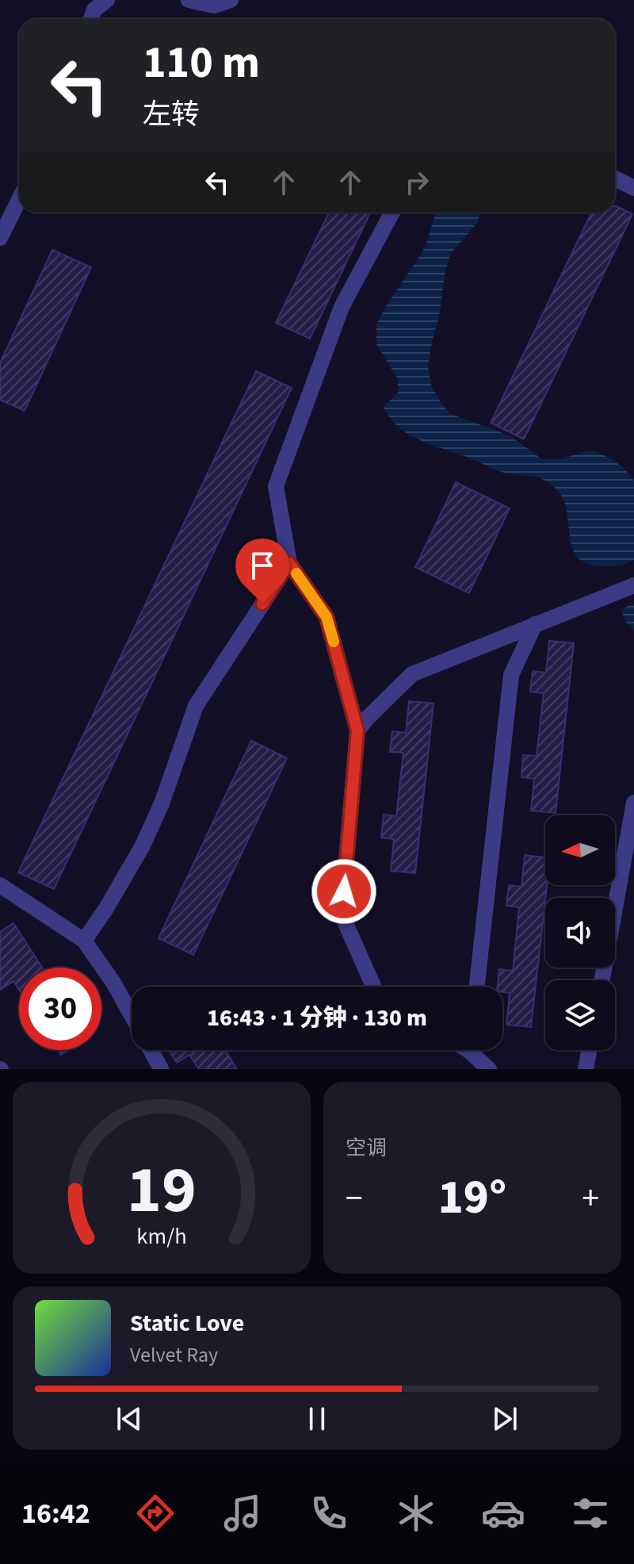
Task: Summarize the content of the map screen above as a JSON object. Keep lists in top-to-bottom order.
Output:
{
  "north": "left",
  "page": {
    "turn": ["110 m", "左转"],
    "limit": "30",
    "trip": "16:43 · 1 分钟 · 130 m",
    "tile": "空调",
    "heat": ["−", "19°", "+"],
    "song": ["Static Love", "Velvet Ray"],
    "tabs": "16:42",
    "gauge": ["19", "km/h"]
  }
}
